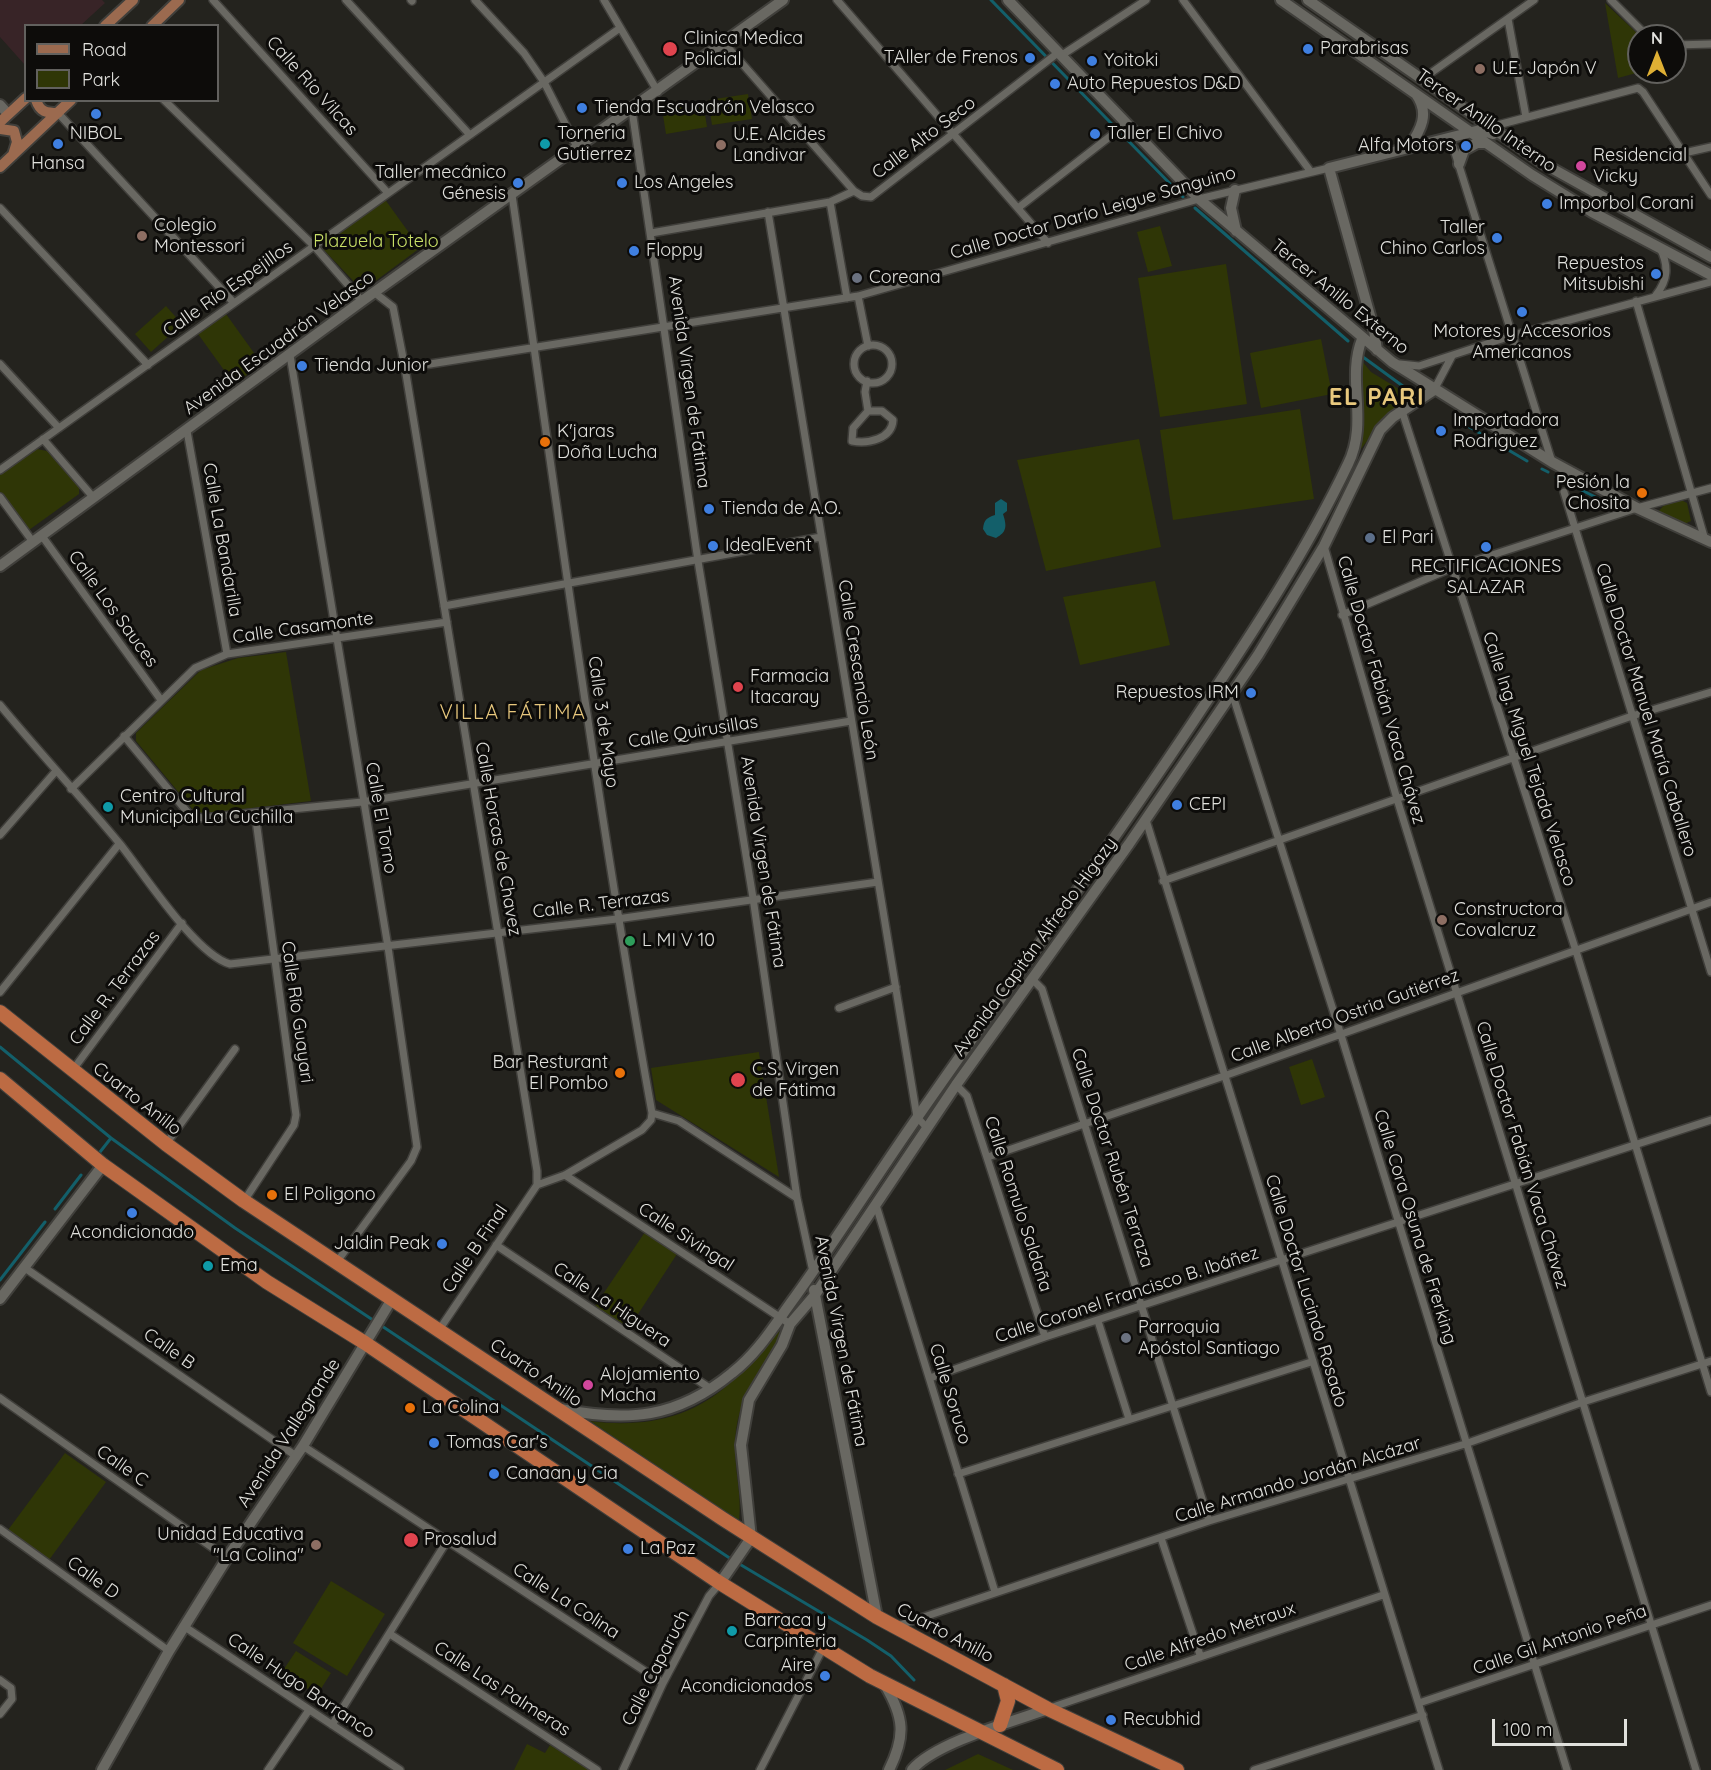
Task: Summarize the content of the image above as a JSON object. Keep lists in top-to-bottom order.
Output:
{
  "streets": {
    "highway": ["Cuarto Anillo"],
    "street": [
      "Calle Río Vilcas",
      "Tercer Anillo Interno",
      "Calle Alto Seco",
      "Calle Doctor Darío Leigue Sanguino",
      "Calle Río Espejillos",
      "Tercer Anillo Externo",
      "Avenida Escuadrón Velasco",
      "Avenida Virgen de Fátima",
      "Calle La Bandarilla",
      "Calle Los Sauces",
      "Calle Casamonte",
      "Calle Crescencio León",
      "Calle Doctor Fabián Vaca Chávez",
      "Calle Doctor Manuel María Caballero",
      "Calle 3 de Mayo",
      "Calle Quirusillas",
      "Calle Ing. Miguel Tejada Velasco",
      "Calle El Torno",
      "Calle Horcas de Chavez",
      "Calle R. Terrazas",
      "Avenida Capitán Alfredo Higazy",
      "Calle Río Guayari",
      "Calle Alberto Ostria Gutiérrez",
      "Calle Doctor Rubén Terraza",
      "Calle Romulo Saldaña",
      "Calle Cora Osuna de Frerking",
      "Calle Sivingal",
      "Calle B Final",
      "Calle Doctor Lucindo Rosado",
      "Calle Coronel Francisco B. Ibáñez",
      "Calle La Higuera",
      "Calle B",
      "Calle Soruco",
      "Avenida Vallegrande",
      "Calle C",
      "Calle Armando Jordán Alcázar",
      "Calle D",
      "Calle La Colina",
      "Calle Alfredo Metraux",
      "Calle Gil Antonio Peña",
      "Calle Caparuch",
      "Calle Hugo Barranco",
      "Calle Las Palmeras"
    ]
  },
  "crossings": [
    ["Calle Río Vilcas", "Calle Río Espejillos"],
    ["Tercer Anillo Interno", "Calle Doctor Darío Leigue Sanguino"],
    ["Calle Alto Seco", "Tercer Anillo Externo"],
    ["Calle Alto Seco", "Avenida Virgen de Fátima"],
    ["Calle Alto Seco", "Calle Crescencio León"],
    ["Calle Doctor Darío Leigue Sanguino", "Tercer Anillo Externo"],
    ["Calle Doctor Darío Leigue Sanguino", "Avenida Virgen de Fátima"],
    ["Calle Doctor Darío Leigue Sanguino", "Calle Crescencio León"],
    ["Calle Doctor Darío Leigue Sanguino", "Calle 3 de Mayo"],
    ["Calle Doctor Darío Leigue Sanguino", "Calle Horcas de Chavez"],
    ["Tercer Anillo Externo", "Avenida Capitán Alfredo Higazy"],
    ["Avenida Escuadrón Velasco", "Avenida Virgen de Fátima"],
    ["Avenida Escuadrón Velasco", "Calle La Bandarilla"],
    ["Avenida Escuadrón Velasco", "Calle Los Sauces"],
    ["Avenida Escuadrón Velasco", "Calle 3 de Mayo"],
    ["Avenida Escuadrón Velasco", "Calle El Torno"],
    ["Avenida Escuadrón Velasco", "Calle Horcas de Chavez"],
    ["Avenida Virgen de Fátima", "Calle Quirusillas"],
    ["Avenida Virgen de Fátima", "Calle R. Terrazas"],
    ["Avenida Virgen de Fátima", "Avenida Capitán Alfredo Higazy"],
    ["Avenida Virgen de Fátima", "Cuarto Anillo"],
    ["Calle La Bandarilla", "Calle Casamonte"],
    ["Calle Los Sauces", "Calle Casamonte"],
    ["Calle Casamonte", "Calle Quirusillas"],
    ["Calle Casamonte", "Calle El Torno"],
    ["Calle Casamonte", "Calle Horcas de Chavez"],
    ["Calle Crescencio León", "Calle Quirusillas"],
    ["Calle Crescencio León", "Calle R. Terrazas"],
    ["Calle Crescencio León", "Avenida Capitán Alfredo Higazy"],
    ["Calle Doctor Fabián Vaca Chávez", "Avenida Capitán Alfredo Higazy"],
    ["Calle Doctor Fabián Vaca Chávez", "Calle Alberto Ostria Gutiérrez"],
    ["Calle Doctor Fabián Vaca Chávez", "Calle Coronel Francisco B. Ibáñez"],
    ["Calle Doctor Fabián Vaca Chávez", "Calle Armando Jordán Alcázar"],
    ["Calle Doctor Fabián Vaca Chávez", "Calle Gil Antonio Peña"],
    ["Calle Doctor Manuel María Caballero", "Calle Alberto Ostria Gutiérrez"],
    ["Calle 3 de Mayo", "Calle Quirusillas"],
    ["Calle 3 de Mayo", "Calle R. Terrazas"],
    ["Calle Quirusillas", "Calle El Torno"],
    ["Calle Quirusillas", "Calle Horcas de Chavez"],
    ["Calle Quirusillas", "Calle Río Guayari"],
    ["Calle Ing. Miguel Tejada Velasco", "Avenida Capitán Alfredo Higazy"],
    ["Calle Ing. Miguel Tejada Velasco", "Calle Alberto Ostria Gutiérrez"],
    ["Calle Ing. Miguel Tejada Velasco", "Calle Coronel Francisco B. Ibáñez"],
    ["Calle Ing. Miguel Tejada Velasco", "Calle Armando Jordán Alcázar"],
    ["Calle El Torno", "Calle R. Terrazas"],
    ["Calle El Torno", "Cuarto Anillo"],
    ["Calle Horcas de Chavez", "Calle R. Terrazas"],
    ["Calle Horcas de Chavez", "Calle B Final"],
    ["Calle R. Terrazas", "Calle Río Guayari"],
    ["Calle R. Terrazas", "Cuarto Anillo"],
    ["Avenida Capitán Alfredo Higazy", "Cuarto Anillo"],
    ["Avenida Capitán Alfredo Higazy", "Calle Doctor Rubén Terraza"],
    ["Avenida Capitán Alfredo Higazy", "Calle Romulo Saldaña"],
    ["Avenida Capitán Alfredo Higazy", "Calle Cora Osuna de Frerking"],
    ["Avenida Capitán Alfredo Higazy", "Calle Sivingal"],
    ["Avenida Capitán Alfredo Higazy", "Calle Doctor Lucindo Rosado"],
    ["Avenida Capitán Alfredo Higazy", "Calle La Higuera"],
    ["Avenida Capitán Alfredo Higazy", "Calle Soruco"],
    ["Calle Río Guayari", "Cuarto Anillo"],
    ["Calle Alberto Ostria Gutiérrez", "Calle Doctor Rubén Terraza"],
    ["Calle Alberto Ostria Gutiérrez", "Calle Romulo Saldaña"],
    ["Calle Alberto Ostria Gutiérrez", "Calle Cora Osuna de Frerking"],
    ["Calle Alberto Ostria Gutiérrez", "Calle Doctor Lucindo Rosado"],
    ["Cuarto Anillo", "Calle B Final"],
    ["Cuarto Anillo", "Avenida Vallegrande"],
    ["Cuarto Anillo", "Calle Armando Jordán Alcázar"],
    ["Cuarto Anillo", "Calle Alfredo Metraux"],
    ["Calle Doctor Rubén Terraza", "Calle Coronel Francisco B. Ibáñez"],
    ["Calle Doctor Rubén Terraza", "Calle Armando Jordán Alcázar"],
    ["Calle Romulo Saldaña", "Calle Coronel Francisco B. Ibáñez"],
    ["Calle Cora Osuna de Frerking", "Calle Coronel Francisco B. Ibáñez"],
    ["Calle Cora Osuna de Frerking", "Calle Armando Jordán Alcázar"],
    ["Calle Cora Osuna de Frerking", "Calle Gil Antonio Peña"],
    ["Calle B Final", "Calle La Higuera"],
    ["Calle Doctor Lucindo Rosado", "Calle Coronel Francisco B. Ibáñez"],
    ["Calle Doctor Lucindo Rosado", "Calle Armando Jordán Alcázar"],
    ["Calle Doctor Lucindo Rosado", "Calle Alfredo Metraux"],
    ["Calle Doctor Lucindo Rosado", "Calle Gil Antonio Peña"],
    ["Calle Coronel Francisco B. Ibáñez", "Calle Soruco"],
    ["Calle B", "Avenida Vallegrande"],
    ["Calle B", "Calle La Colina"],
    ["Calle Soruco", "Calle Armando Jordán Alcázar"],
    ["Avenida Vallegrande", "Calle C"],
    ["Avenida Vallegrande", "Calle D"],
    ["Avenida Vallegrande", "Calle La Colina"],
    ["Avenida Vallegrande", "Calle Hugo Barranco"],
    ["Calle La Colina", "Calle Caparuch"]
  ],
  "districts": ["EL PARI", "VILLA FÁTIMA"],
  "parks": ["Plazuela Totelo"],
  "places": [
    "Clinica Medica Policial",
    "Parabrisas",
    "TAller de Frenos",
    "Yoitoki",
    "U.E. Japón V",
    "Auto Repuestos D&D",
    "Tienda Escuadrón Velasco",
    "NIBOL",
    "Taller El Chivo",
    "Hansa",
    "Torneria Gutierrez",
    "U.E. Alcides Landivar",
    "Alfa Motors",
    "Residencial Vicky",
    "Taller mecánico Génesis",
    "Los Angeles",
    "Imporbol Corani",
    "Colegio Montessori",
    "Taller Chino Carlos",
    "Floppy",
    "Repuestos Mitsubishi",
    "Coreana",
    "Motores y Accesorios Americanos",
    "Tienda Junior",
    "Importadora Rodriguez",
    "K'jaras Doña Lucha",
    "Pesión la Chosita",
    "Tienda de A.O.",
    "El Pari",
    "IdealEvent",
    "RECTIFICACIONES SALAZAR",
    "Farmacia Itacaray",
    "Repuestos IRM",
    "CEPI",
    "Centro Cultural Municipal La Cuchilla",
    "Constructora Covalcruz",
    "L MI V 10",
    "Bar Resturant El Pombo",
    "C.S. Virgen de Fátima",
    "El Poligono",
    "Acondicionado",
    "Jaldin Peak",
    "Ema",
    "Parroquia Apóstol Santiago",
    "Alojamiento Macha",
    "La Colina",
    "Tomas Car's",
    "Canaan y Cia",
    "Prosalud",
    "Unidad Educativa \"La Colina\"",
    "La Paz",
    "Barraca y Carpinteria",
    "Aire Acondicionados",
    "Recubhid"
  ],
  "legend": ["Road", "Park"],
  "scale_bar": "100 m",
  "north": "top"
}
